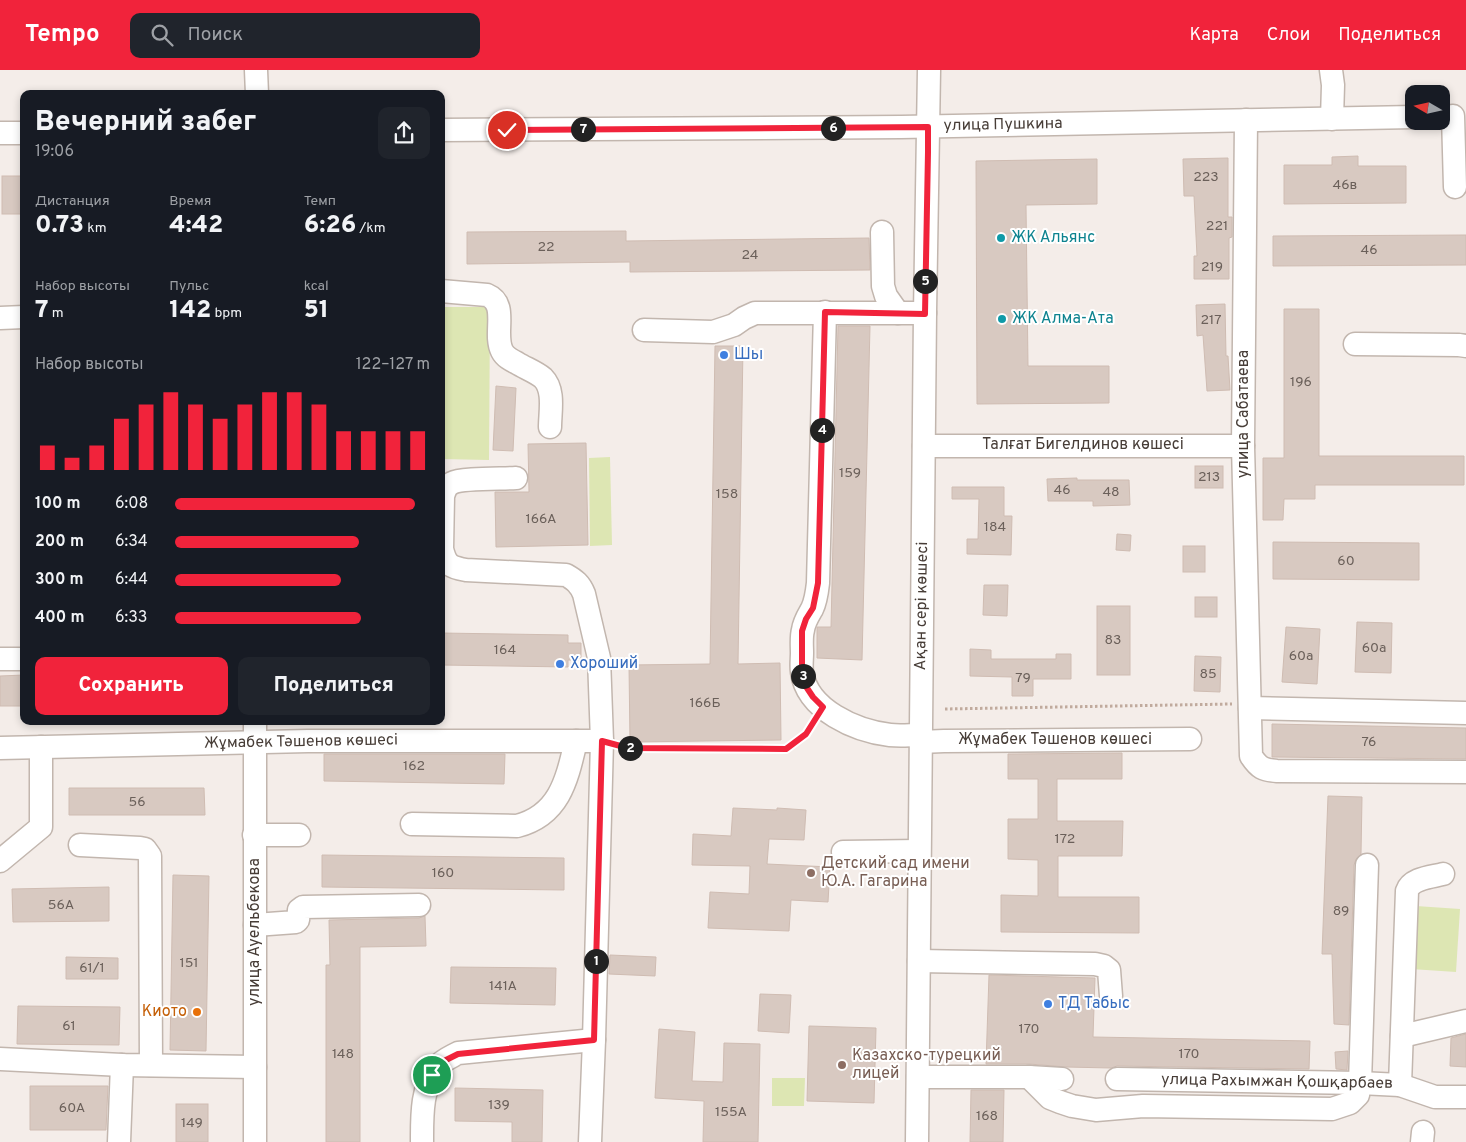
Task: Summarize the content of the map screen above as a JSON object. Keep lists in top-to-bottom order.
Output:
{
  "streets": {
    "street": [
      "улица Пушкина",
      "улица Сабатаева",
      "Талғат Бигелдинов көшесі",
      "Ақан сері көшесі",
      "Жұмабек Тәшенов көшесі",
      "улица Ауельбекова",
      "улица Рахымжан Қошқарбаев"
    ]
  },
  "crossings": [
    ["улица Пушкина", "улица Сабатаева"],
    ["улица Пушкина", "Ақан сері көшесі"],
    ["улица Сабатаева", "Талғат Бигелдинов көшесі"],
    ["Талғат Бигелдинов көшесі", "Ақан сері көшесі"],
    ["Ақан сері көшесі", "Жұмабек Тәшенов көшесі"],
    ["Жұмабек Тәшенов көшесі", "улица Ауельбекова"]
  ],
  "places": [
    "ЖК Альянс",
    "ЖК Алма-Ата",
    "Шы",
    "Хороший",
    "Детский сад имени Ю.А. Гагарина",
    "ТД Табыс",
    "Киото",
    "Казахско-турецкий лицей"
  ],
  "house_numbers": [
    "223",
    "46в",
    "221",
    "22",
    "46",
    "24",
    "219",
    "217",
    "196",
    "159",
    "213",
    "46",
    "48",
    "158",
    "166А",
    "184",
    "60",
    "83",
    "60а",
    "164",
    "60а",
    "85",
    "79",
    "166Б",
    "76",
    "162",
    "56",
    "172",
    "160",
    "56А",
    "89",
    "151",
    "61/1",
    "141А",
    "61",
    "170",
    "148",
    "170",
    "139",
    "60А",
    "155А",
    "168",
    "149"
  ],
  "north": "left",
  "page": {
    "header": "Tempo",
    "search": "Поиск",
    "nav": ["Карта", "Слои", "Поделиться"],
    "heading": ["Вечерний забег", "19:06"],
    "pins": [
      "6",
      "7",
      "5",
      "4",
      "3",
      "2",
      "1"
    ],
    "stats": [
      ["Дистанция", "0.73 km"],
      ["Время", "4:42"],
      ["Темп", "6:26 /km"],
      ["Набор высоты", "7 m"],
      ["Пульс", "142 bpm"],
      ["kcal", "51"]
    ],
    "chart": ["Набор высоты", "122–127 m"],
    "list": [
      {
        "name": "100 m",
        "note": "6:08"
      },
      {
        "name": "200 m",
        "note": "6:34"
      },
      {
        "name": "300 m",
        "note": "6:44"
      },
      {
        "name": "400 m",
        "note": "6:33"
      }
    ],
    "buttons": ["Сохранить", "Поделиться"]
  }
}
